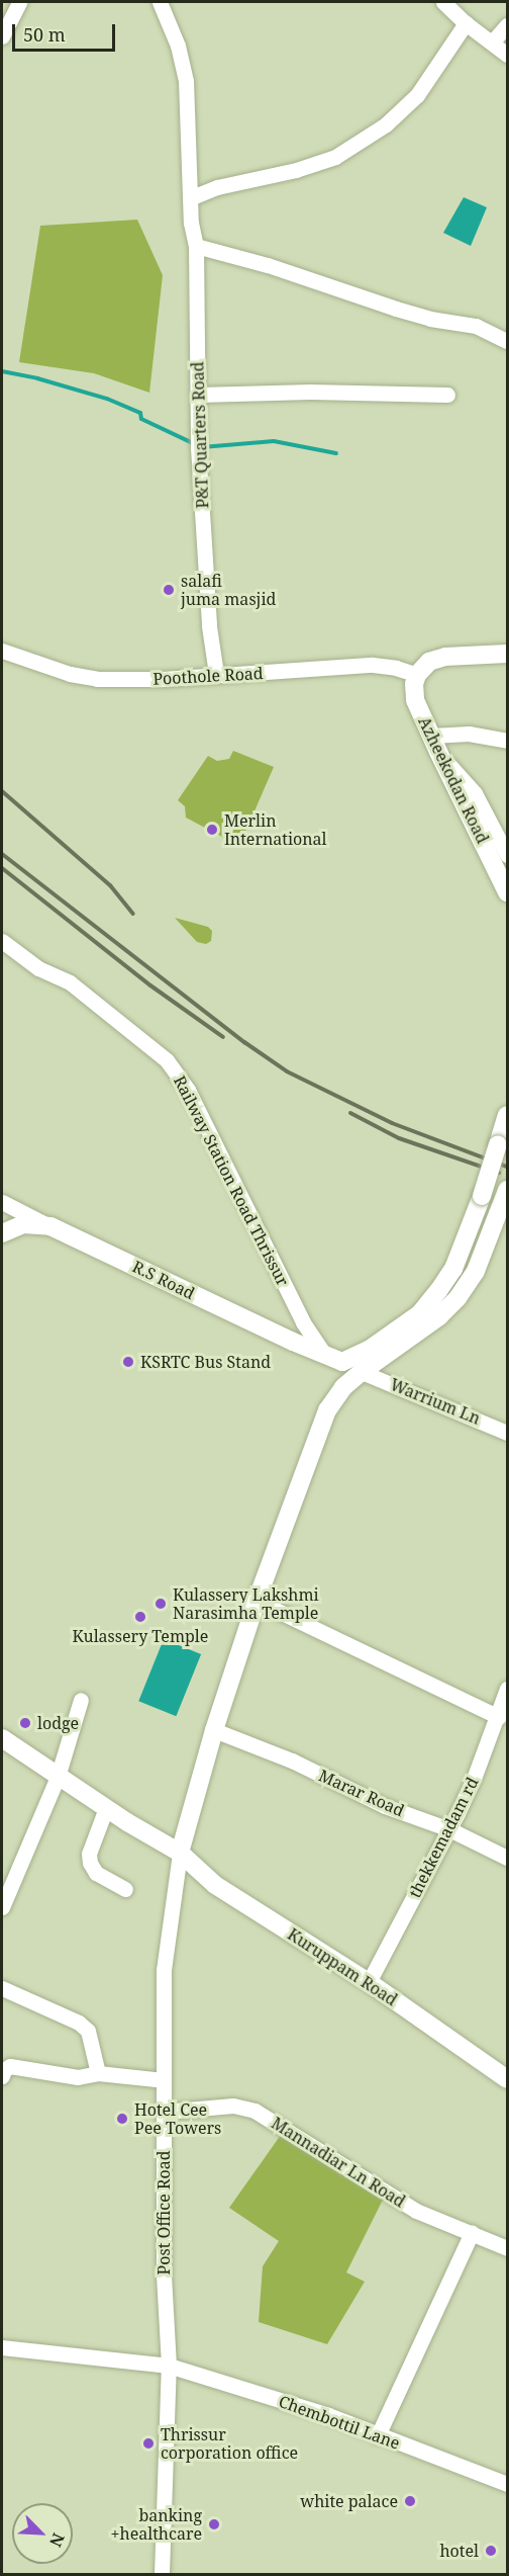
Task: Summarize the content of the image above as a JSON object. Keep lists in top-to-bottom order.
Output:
{
  "streets": {
    "main road": ["Azheekodan Road", "R.S Road", "Kuruppam Road"],
    "street": [
      "P&T Quarters Road",
      "Poothole Road",
      "Railway Station Road Thrissur",
      "Warrium Ln",
      "Marar Road",
      "thekkemadam rd",
      "Mannadiar Ln Road",
      "Post Office Road",
      "Chembottil Lane"
    ]
  },
  "crossings": [
    ["P&T Quarters Road", "Poothole Road"],
    ["Poothole Road", "Azheekodan Road"],
    ["Railway Station Road Thrissur", "R.S Road"],
    ["R.S Road", "Warrium Ln"],
    ["Marar Road", "thekkemadam rd"],
    ["thekkemadam rd", "Kuruppam Road"],
    ["Kuruppam Road", "Post Office Road"],
    ["Mannadiar Ln Road", "Post Office Road"],
    ["Post Office Road", "Chembottil Lane"]
  ],
  "places": [
    "salafi juma masjid",
    "Merlin International",
    "KSRTC Bus Stand",
    "Kulassery Lakshmi Narasimha Temple",
    "Kulassery Temple",
    "lodge",
    "Hotel Cee Pee Towers",
    "Thrissur corporation office",
    "white palace",
    "banking +healthcare",
    "hotel"
  ],
  "scale_bar": "50 m",
  "north": "bottom right"
}
